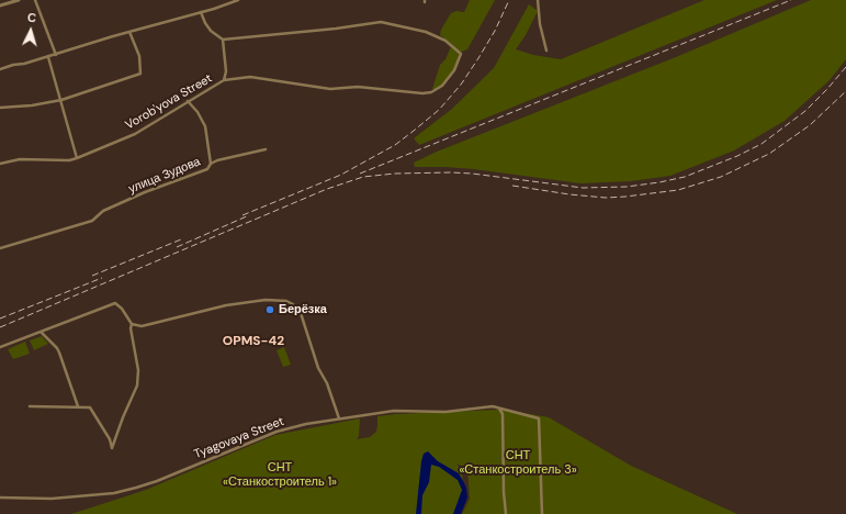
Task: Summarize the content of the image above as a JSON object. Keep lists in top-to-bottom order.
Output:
{
  "streets": {
    "street": ["Vorob'yova Street", "улица Зудова", "Tyagovaya Street"]
  },
  "districts": ["OPMS-42"],
  "parks": ["СНТ «Станкостроитель 3»", "СНТ «Станкостроитель 1»"],
  "places": ["Берёзка"],
  "north": "top"
}
